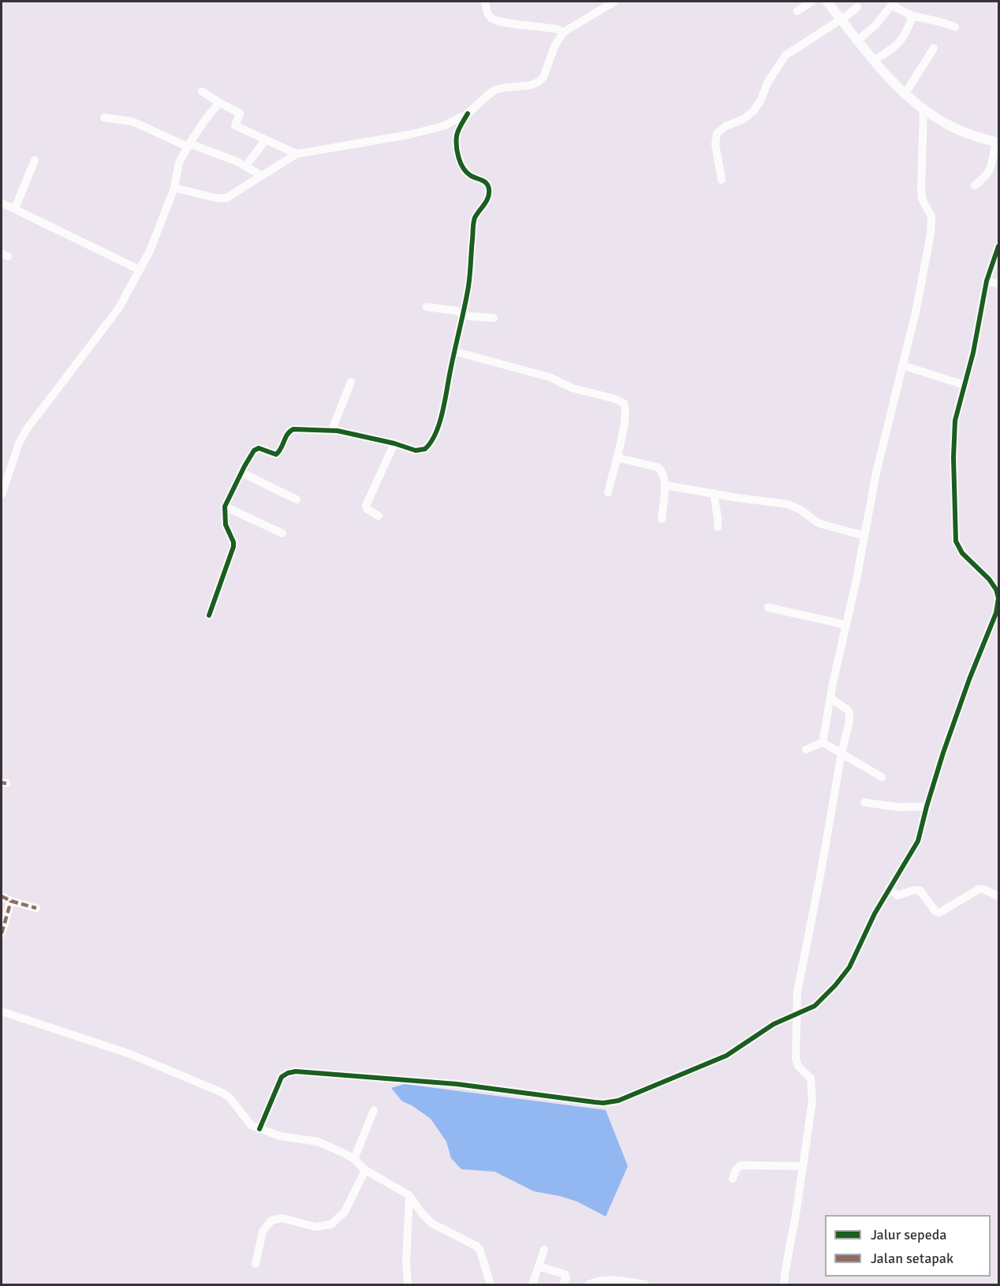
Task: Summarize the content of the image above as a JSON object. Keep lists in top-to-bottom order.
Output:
{
  "legend": ["Jalur sepeda", "Jalan setapak"]
}
